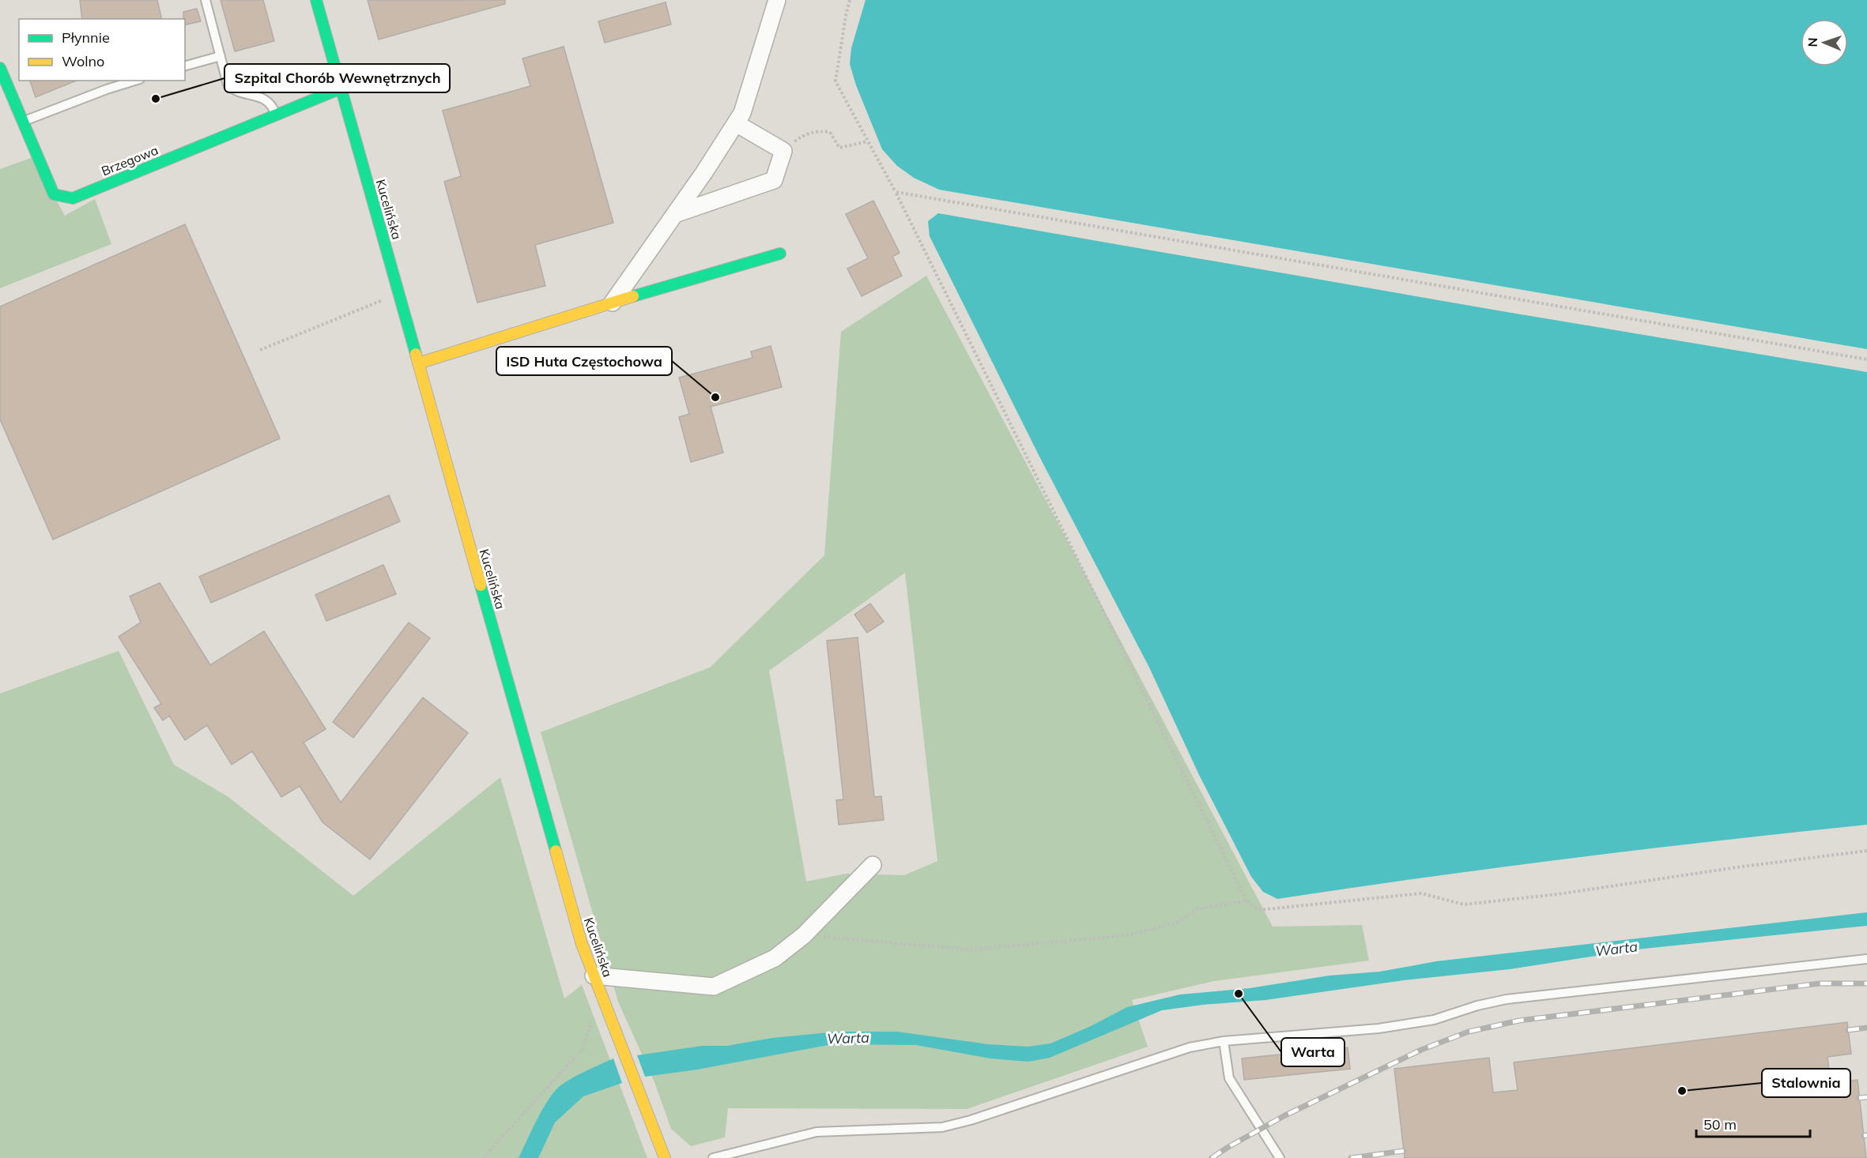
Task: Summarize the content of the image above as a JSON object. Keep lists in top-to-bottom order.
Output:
{
  "streets": {
    "street": ["Brzegowa", "Kucelińska"]
  },
  "crossings": [
    ["Brzegowa", "Kucelińska"]
  ],
  "water": ["Warta"],
  "places": [
    "Szpital Chorób Wewnętrznych",
    "ISD Huta Częstochowa",
    "Warta",
    "Stalownia"
  ],
  "legend": ["Płynnie", "Wolno"],
  "scale_bar": "50 m",
  "north": "left"
}
